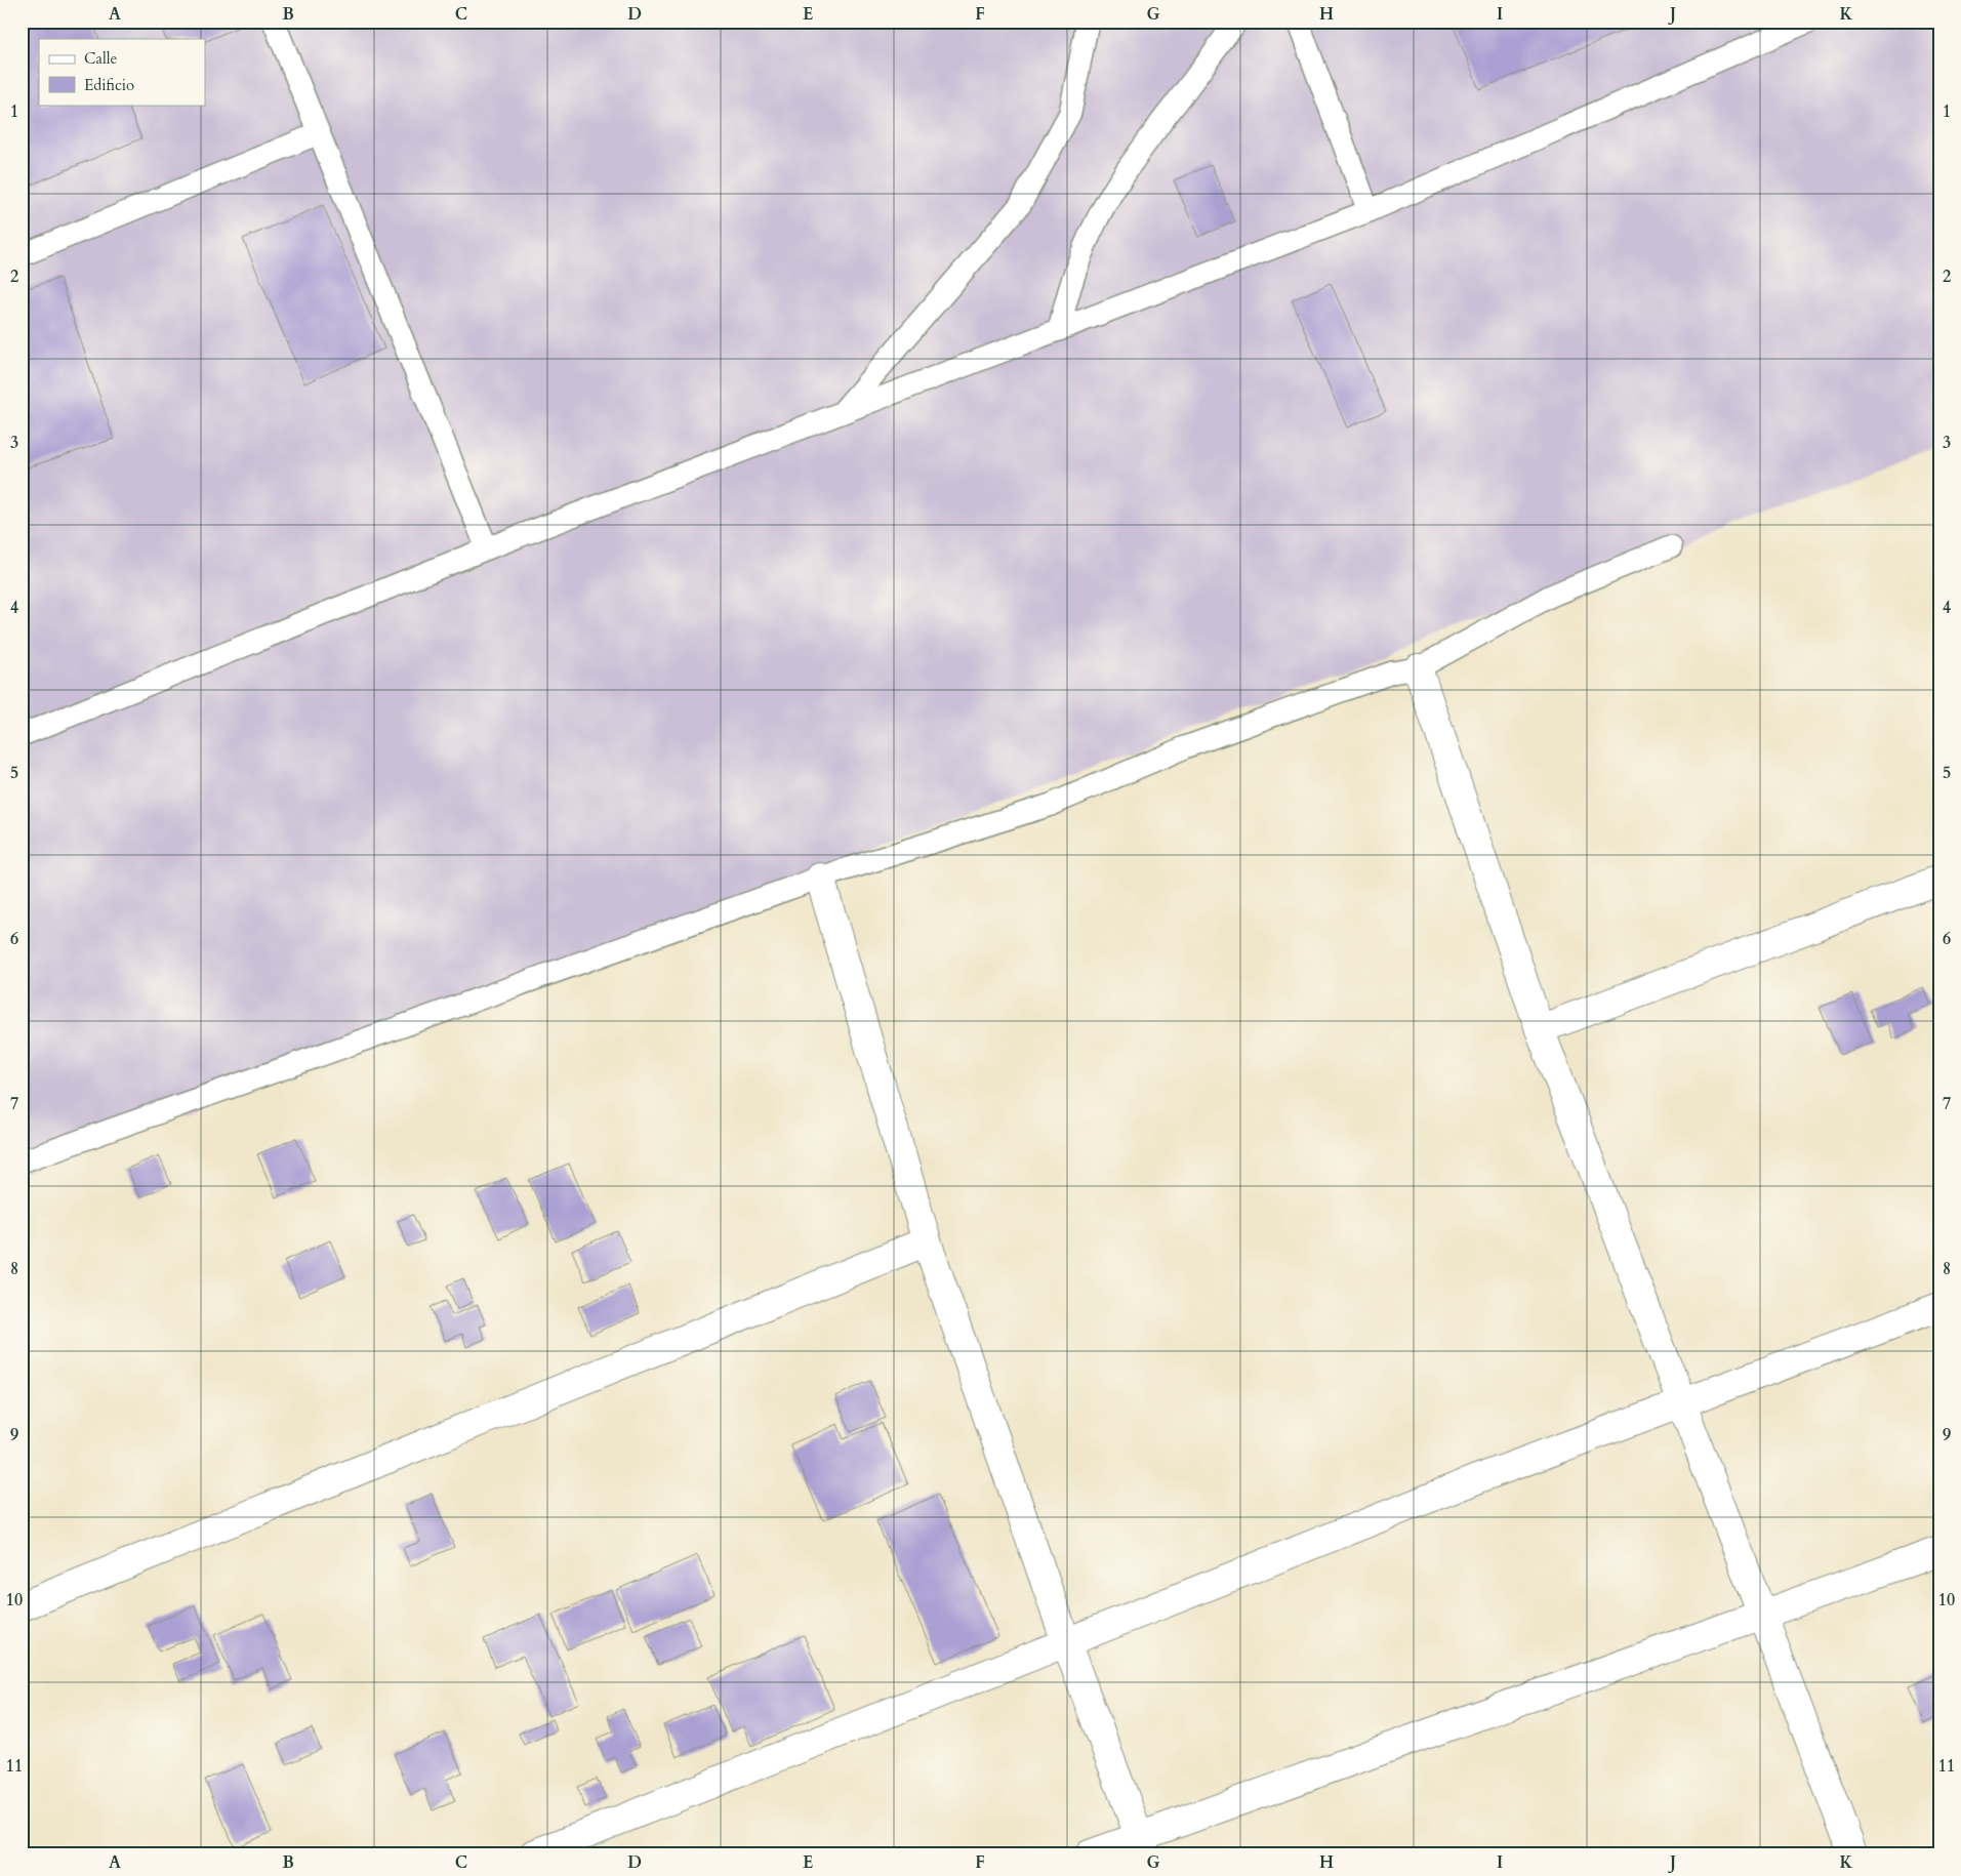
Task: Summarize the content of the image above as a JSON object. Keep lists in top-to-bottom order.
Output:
{
  "legend": ["Calle", "Edificio"],
  "grid": {
    "columns": [
      "A",
      "B",
      "C",
      "D",
      "E",
      "F",
      "G",
      "H",
      "I",
      "J",
      "K"
    ],
    "rows": [
      "1",
      "2",
      "3",
      "4",
      "5",
      "6",
      "7",
      "8",
      "9",
      "10",
      "11"
    ]
  }
}
